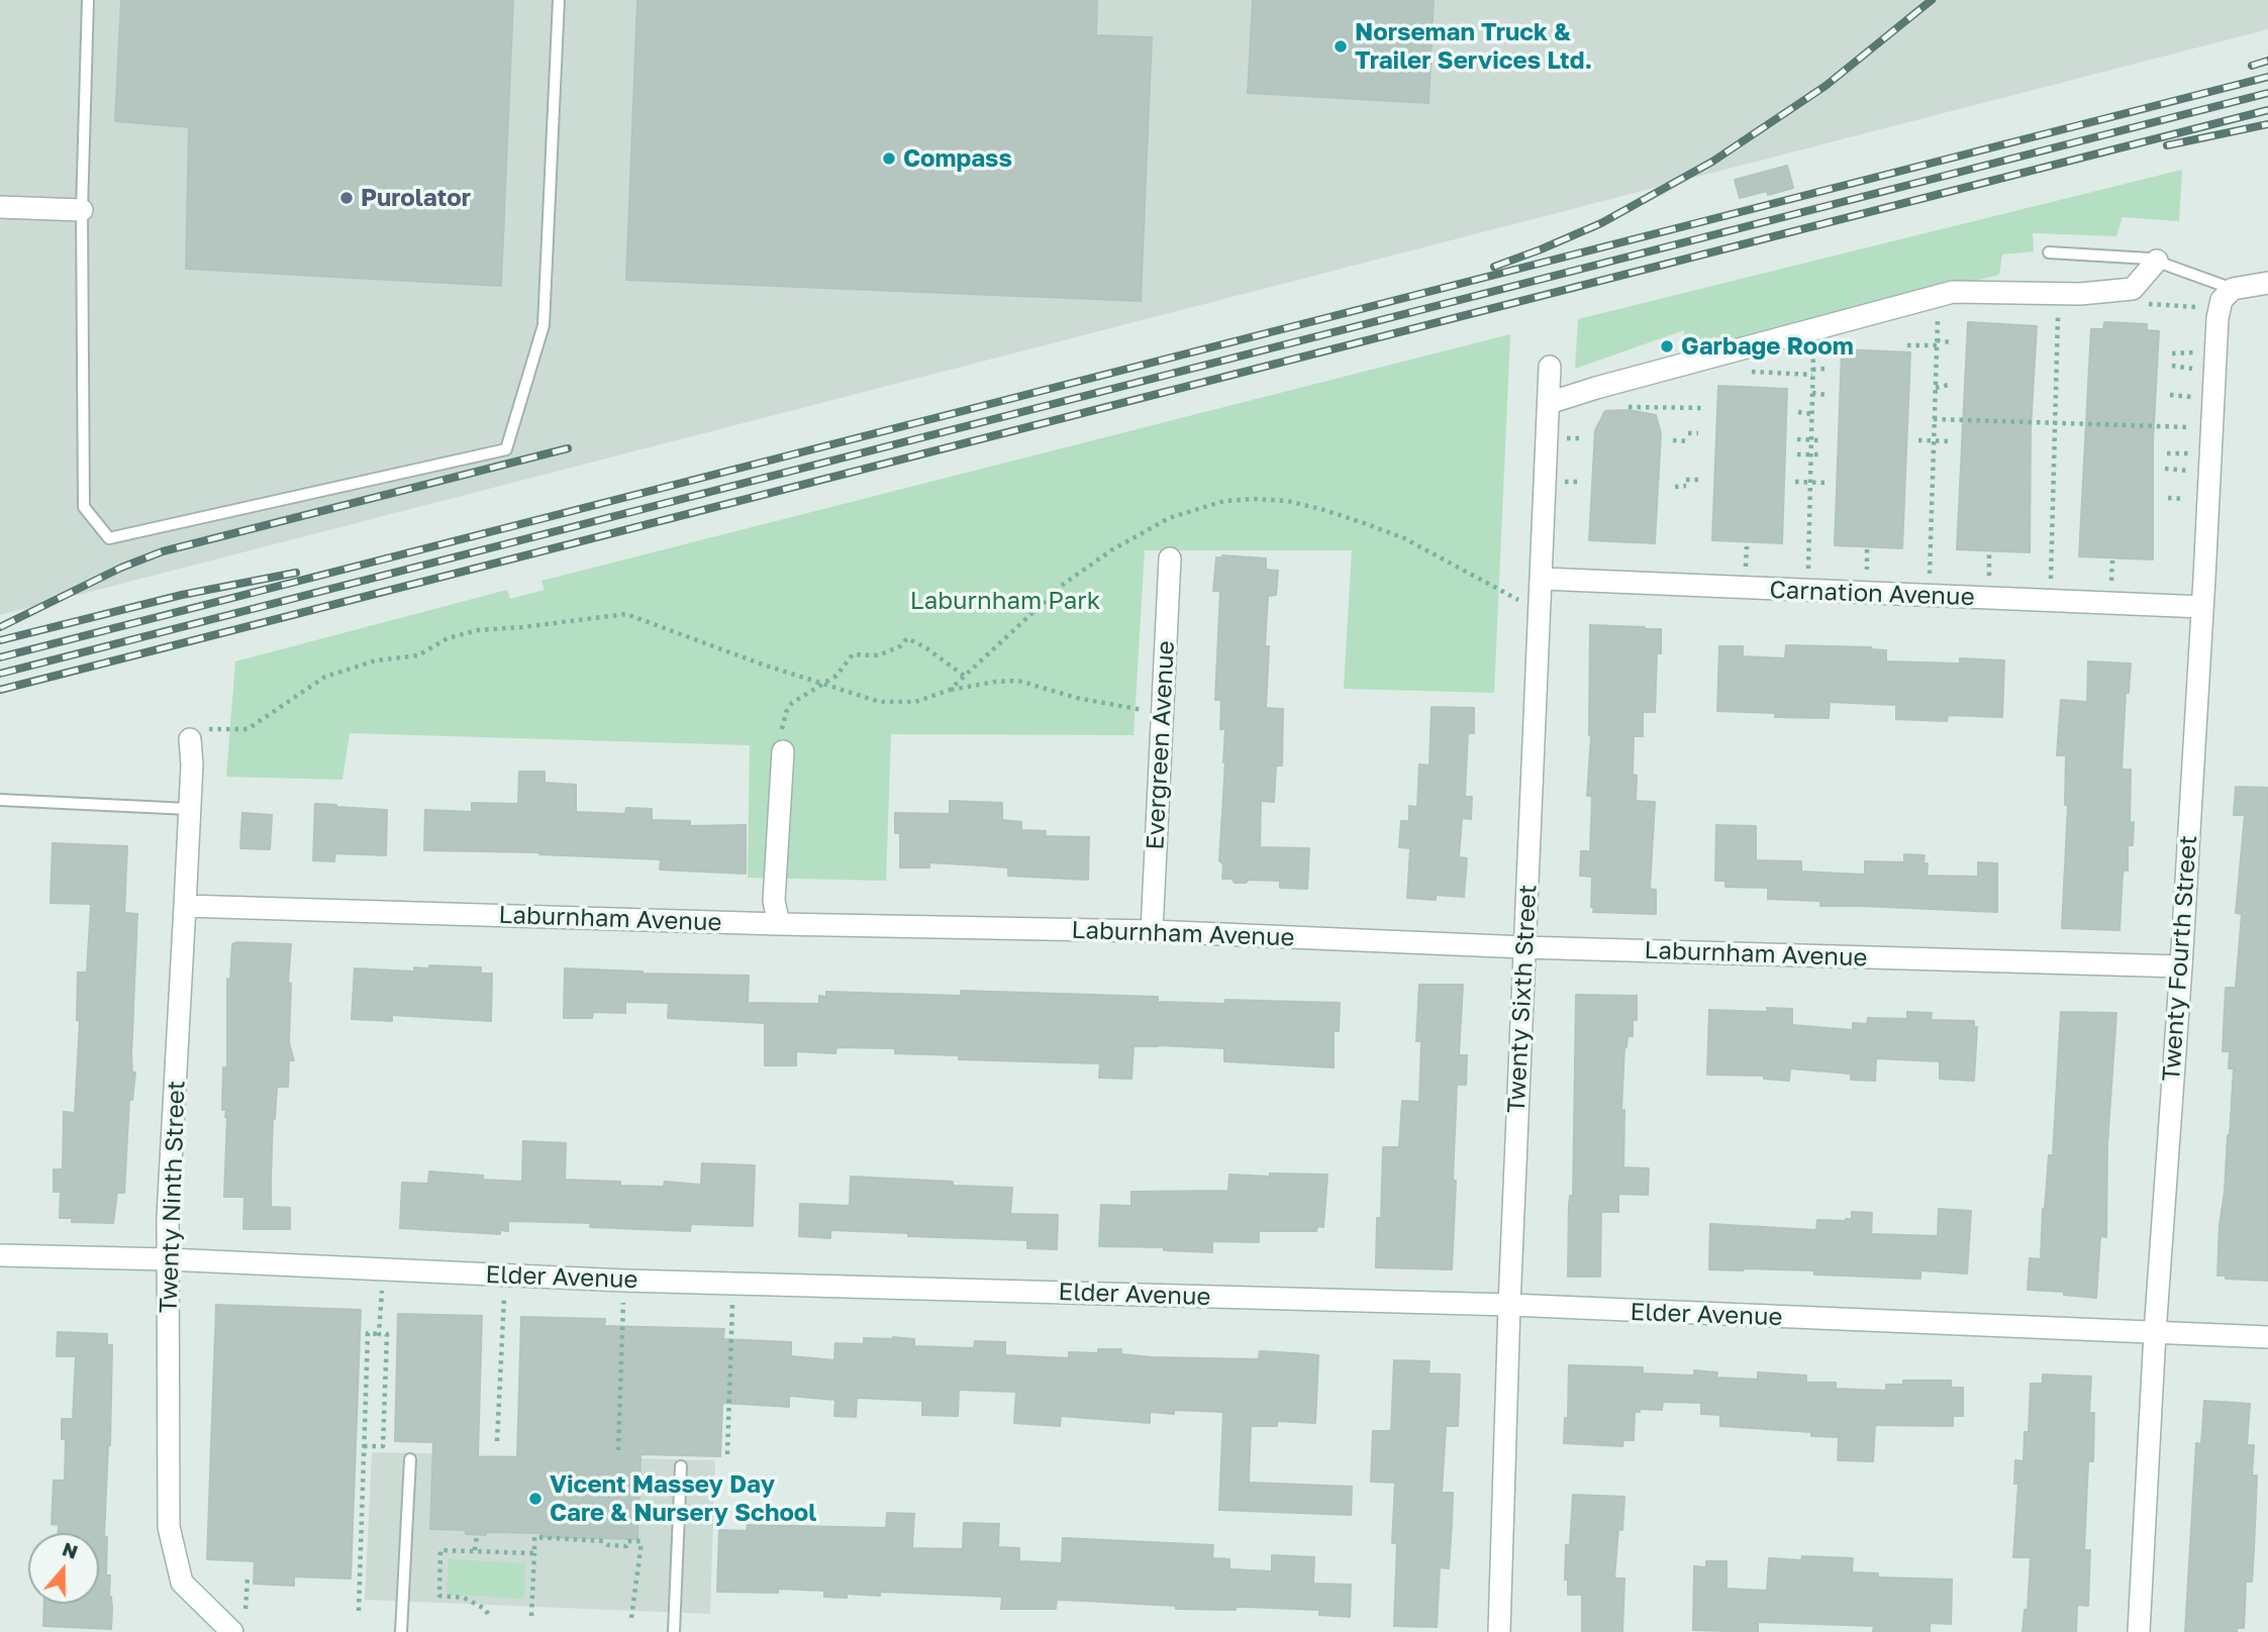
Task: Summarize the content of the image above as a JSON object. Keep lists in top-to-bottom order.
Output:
{
  "streets": {
    "street": [
      "Carnation Avenue",
      "Evergreen Avenue",
      "Laburnham Avenue",
      "Twenty Fourth Street",
      "Twenty Sixth Street",
      "Twenty Ninth Street",
      "Elder Avenue"
    ]
  },
  "crossings": [
    ["Carnation Avenue", "Twenty Fourth Street"],
    ["Carnation Avenue", "Twenty Sixth Street"],
    ["Evergreen Avenue", "Laburnham Avenue"],
    ["Laburnham Avenue", "Twenty Fourth Street"],
    ["Laburnham Avenue", "Twenty Sixth Street"],
    ["Laburnham Avenue", "Twenty Ninth Street"],
    ["Twenty Fourth Street", "Elder Avenue"],
    ["Twenty Sixth Street", "Elder Avenue"],
    ["Twenty Ninth Street", "Elder Avenue"]
  ],
  "parks": ["Laburnham Park"],
  "places": [
    "Norseman Truck & Trailer Services Ltd.",
    "Compass",
    "Purolator",
    "Garbage Room",
    "Vicent Massey Day Care & Nursery School"
  ],
  "north": "top"
}
